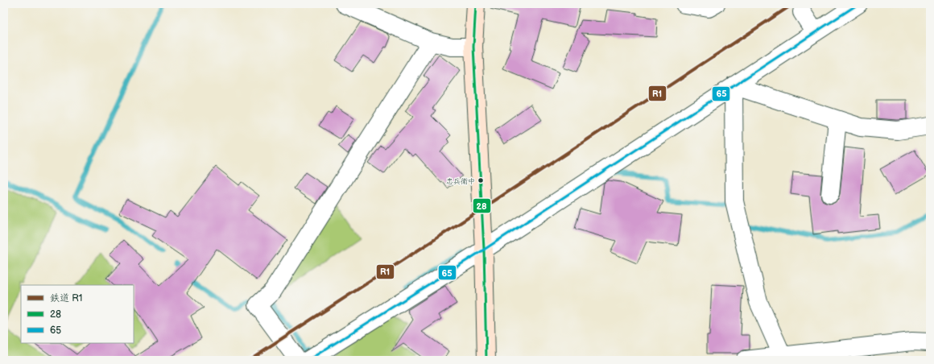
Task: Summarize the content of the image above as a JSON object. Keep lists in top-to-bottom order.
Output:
{
  "places": ["忠兵衛中"],
  "lines": ["rail line R1", "transit line 28", "transit line 65"],
  "legend": ["鉄道 R1", "28", "65"]
}
